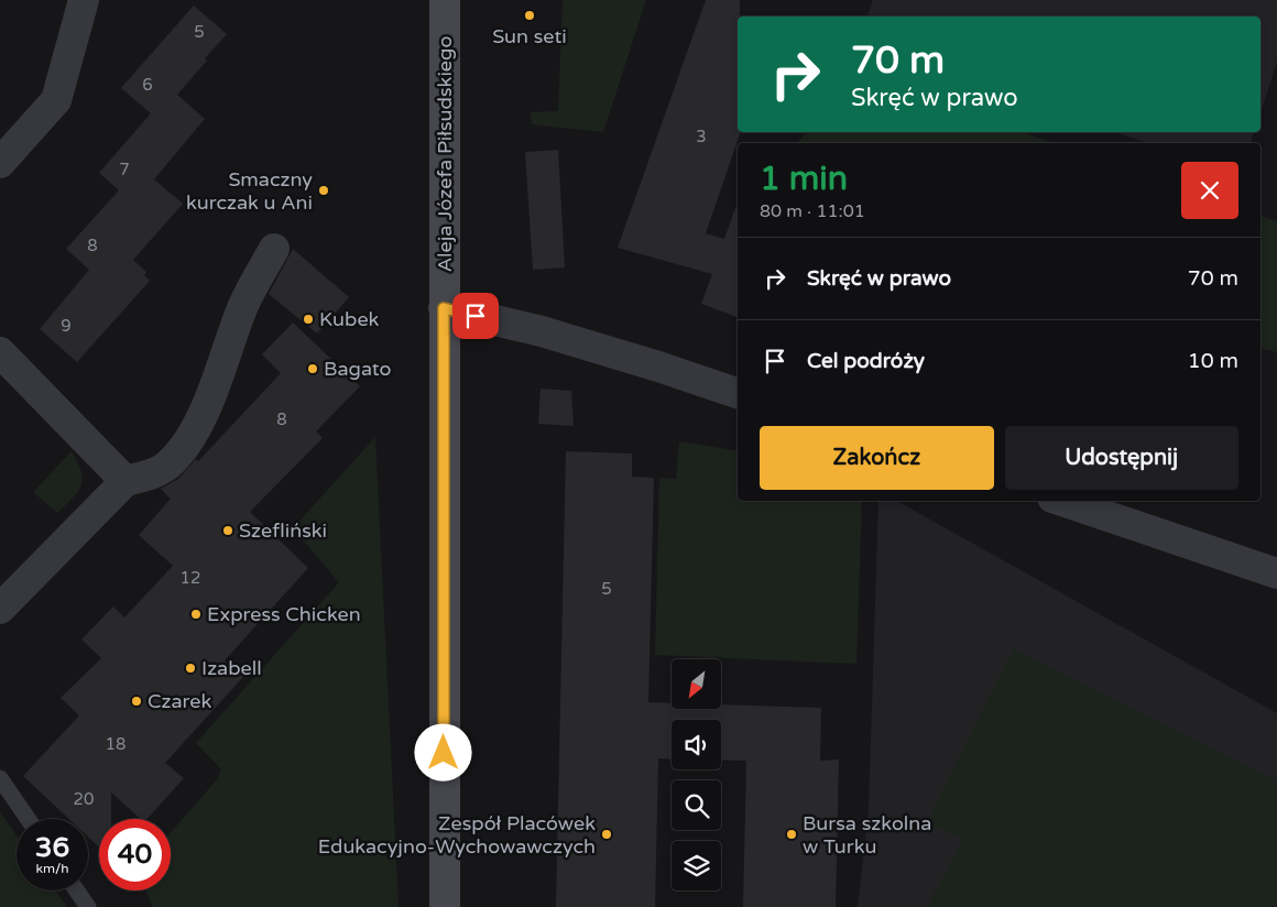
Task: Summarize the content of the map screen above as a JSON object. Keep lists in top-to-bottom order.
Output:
{
  "streets": {
    "street": ["Aleja Józefa Piłsudskiego"]
  },
  "places": [
    "Sun seti",
    "Smaczny kurczak u Ani",
    "Kubek",
    "Bagato",
    "Szefliński",
    "Express Chicken",
    "Izabell",
    "Czarek",
    "Zespół Placówek Edukacyjno-Wychowawczych",
    "Bursa szkolna w Turku"
  ],
  "house_numbers": [
    "5",
    "6",
    "3",
    "7",
    "8",
    "9",
    "8",
    "12",
    "5",
    "18",
    "20"
  ],
  "north": "bottom left",
  "page": {
    "turn": ["70 m", "Skręć w prawo"],
    "heading": ["1 min", "80 m · 11:01"],
    "list": [
      {
        "name": "Skręć w prawo",
        "value": "70 m"
      },
      {
        "name": "Cel podróży",
        "value": "10 m"
      }
    ],
    "buttons": ["Zakończ", "Udostępnij"],
    "speed": "36 km/h",
    "limit": "40"
  }
}
